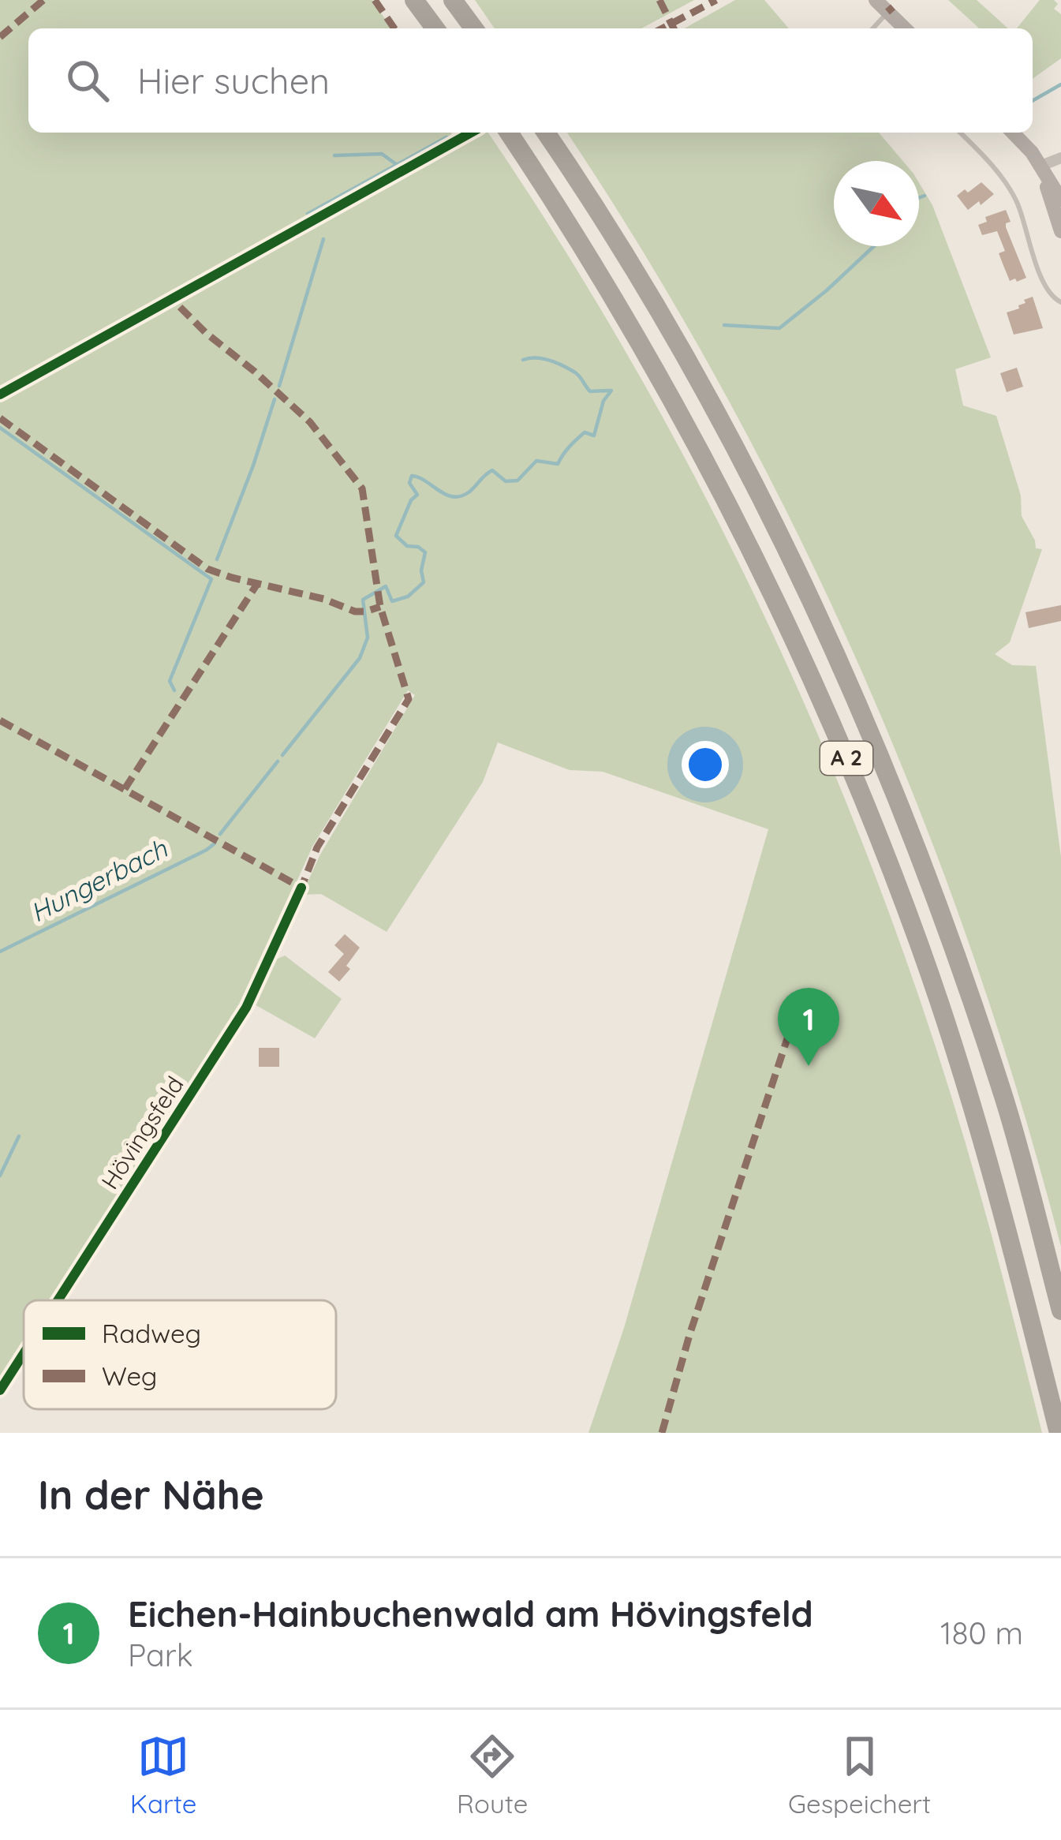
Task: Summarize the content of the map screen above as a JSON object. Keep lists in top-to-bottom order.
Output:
{
  "streets": {
    "highway": ["A 2"],
    "street": ["Hövingsfeld"]
  },
  "water": ["Hungerbach"],
  "legend": ["Radweg", "Weg"],
  "north": "bottom right",
  "page": {
    "search": "Hier suchen",
    "pins": "1",
    "heading": "In der Nähe",
    "list": [
      {
        "mark": "1",
        "name": "Eichen-Hainbuchenwald am Hövingsfeld",
        "note": "Park",
        "value": "180 m"
      }
    ],
    "nav": ["Karte", "Route", "Gespeichert"]
  }
}
